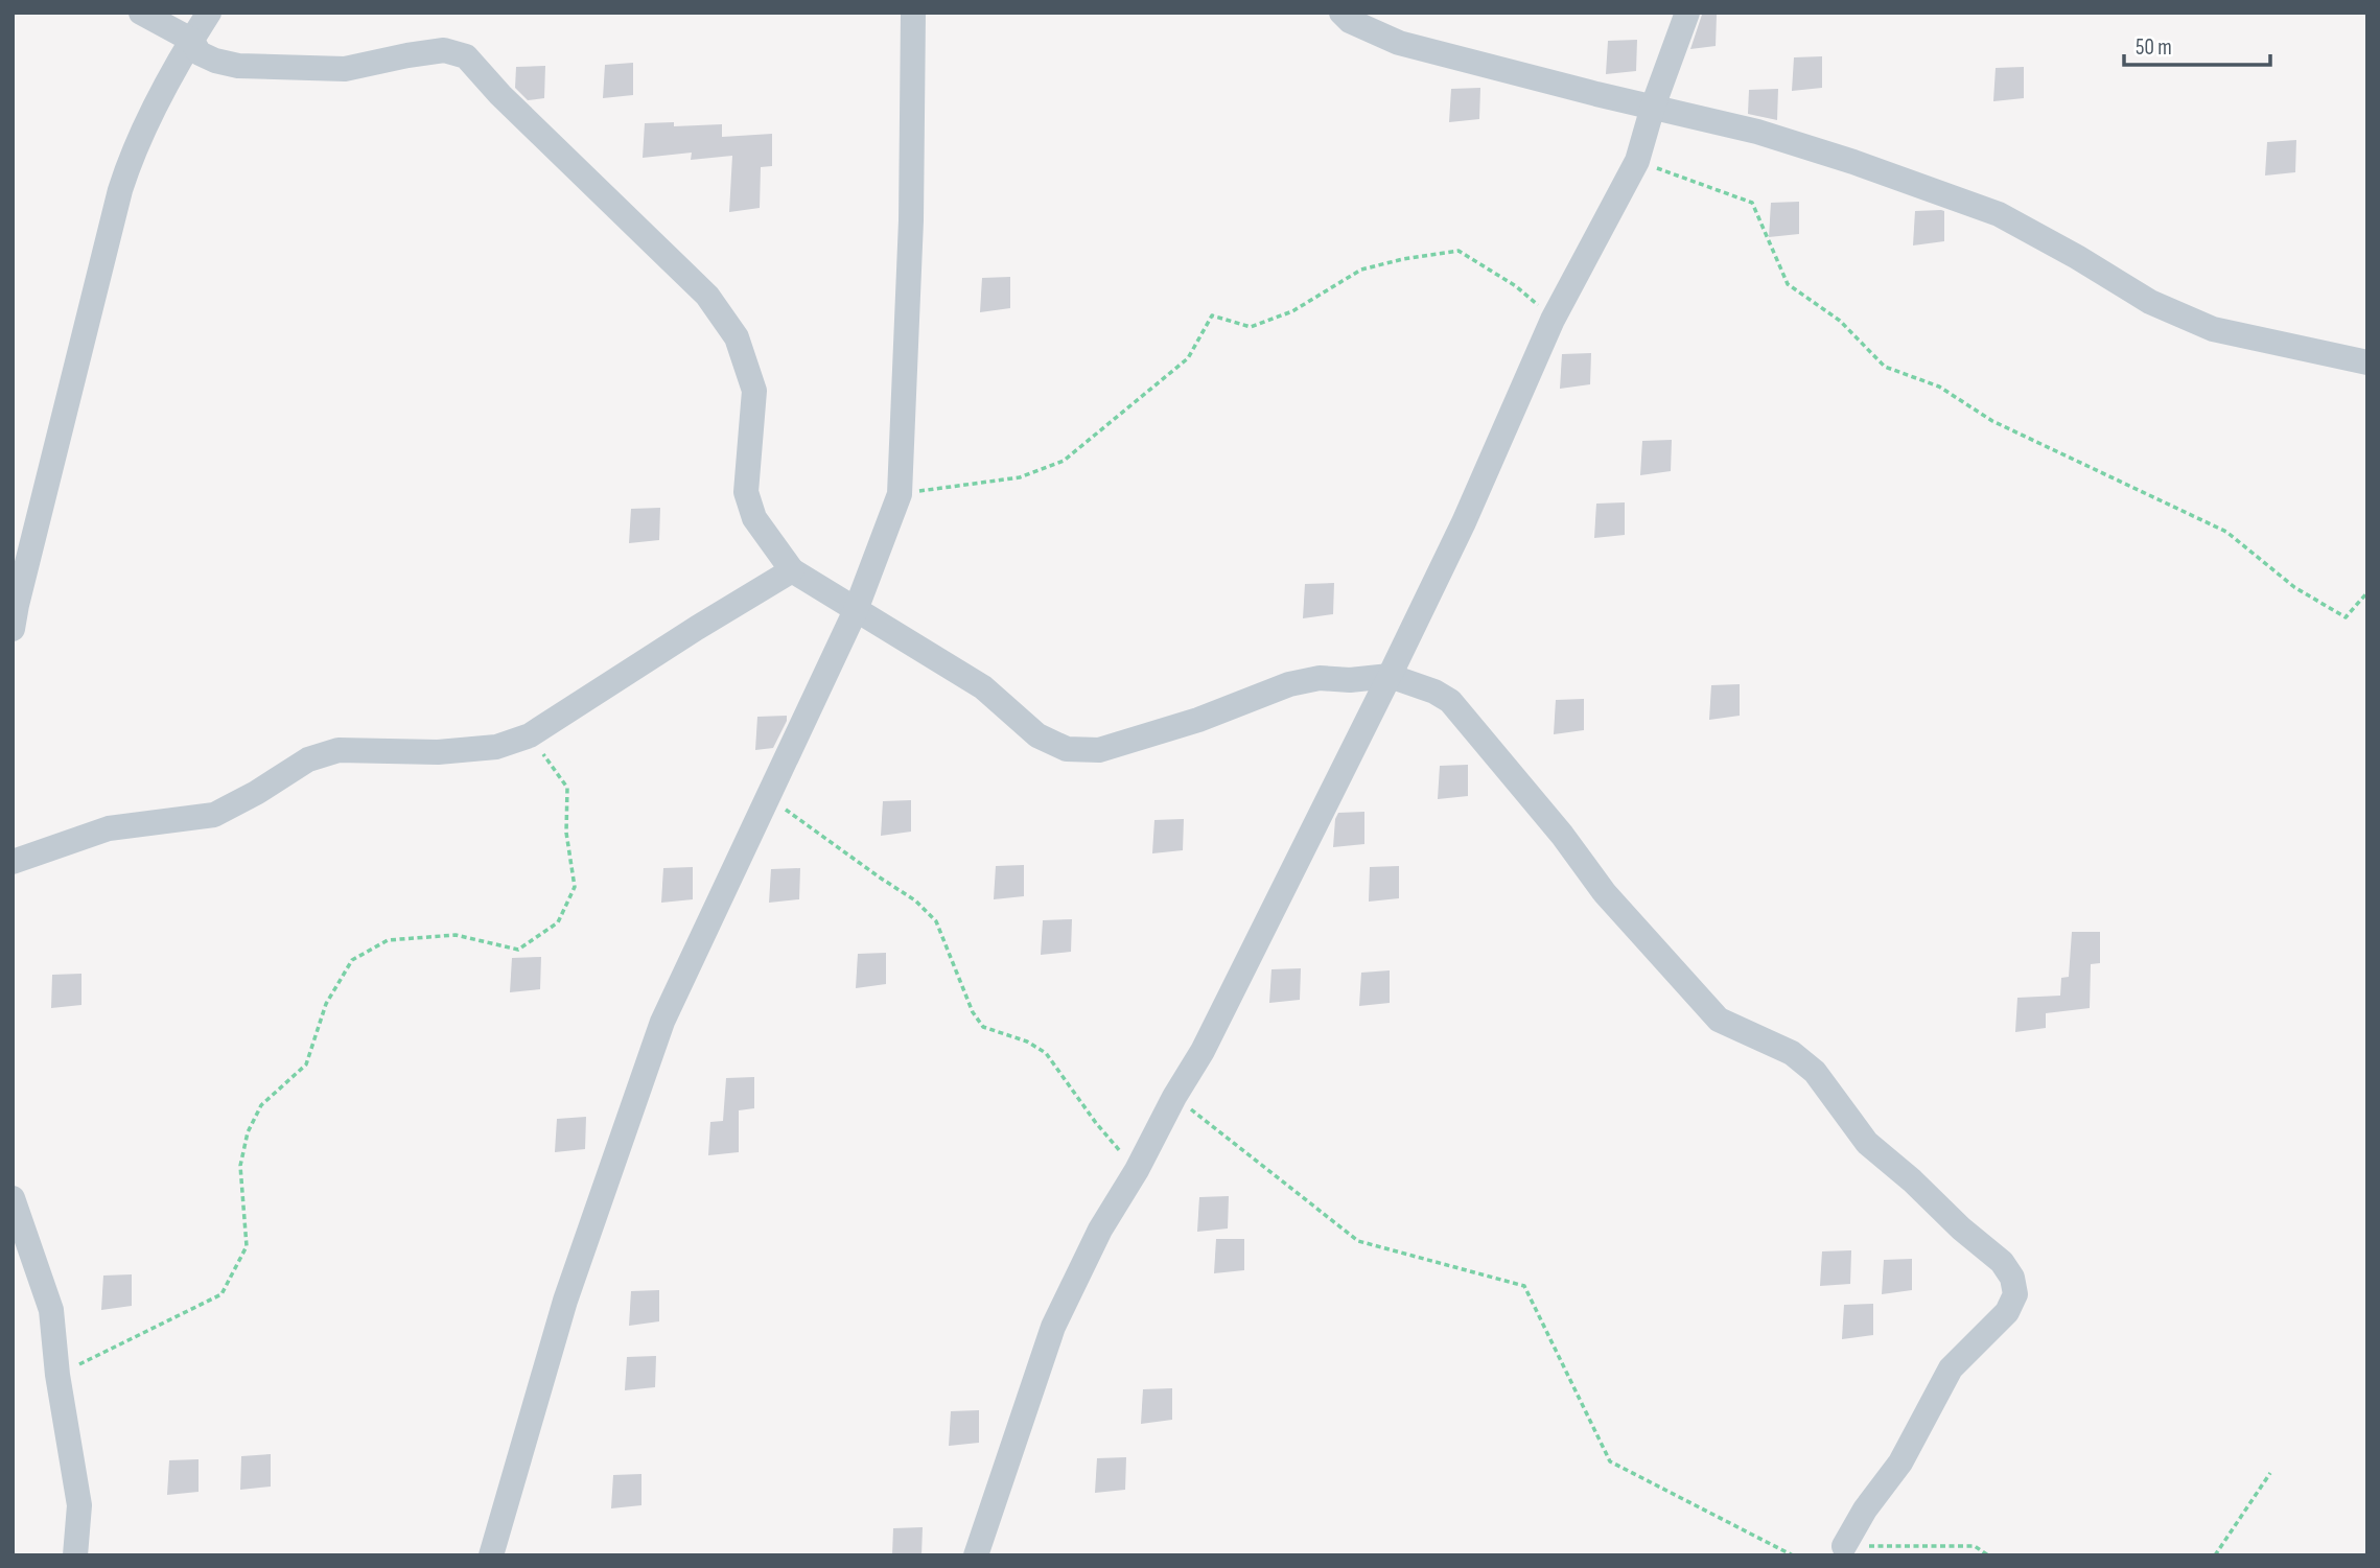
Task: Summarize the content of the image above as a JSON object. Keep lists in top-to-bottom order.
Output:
{
  "scale_bar": "50 m"
}
